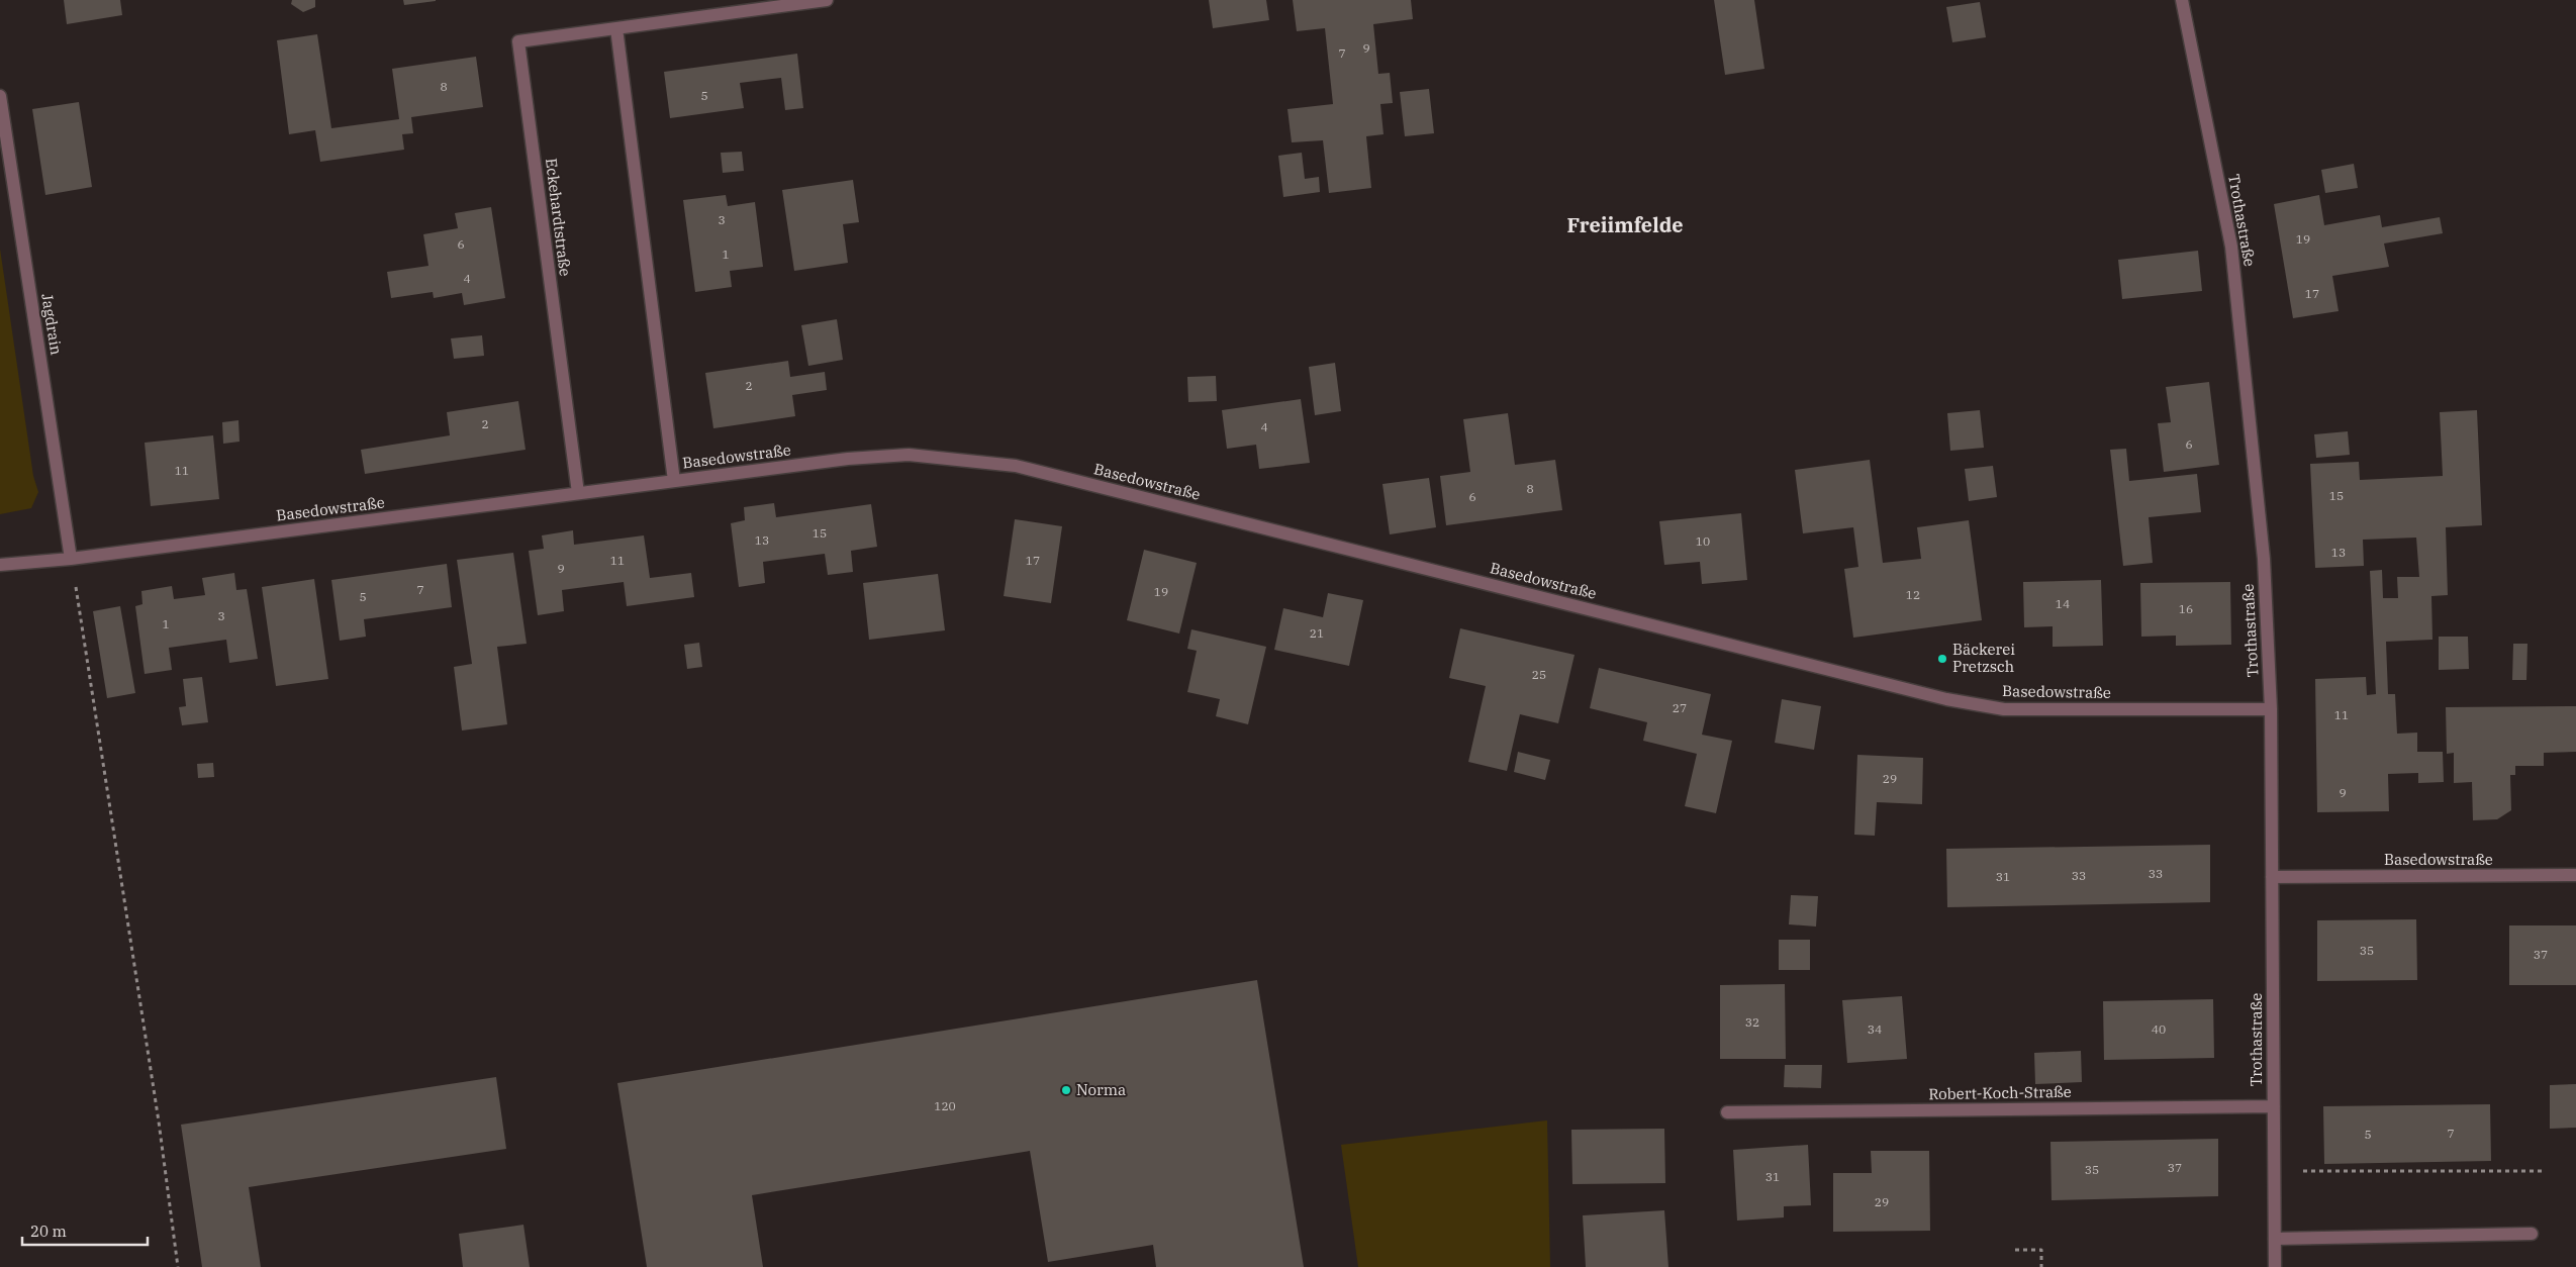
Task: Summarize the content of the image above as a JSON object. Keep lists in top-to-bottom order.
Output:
{
  "streets": {
    "street": [
      "Eckehardtstraße",
      "Trothastraße",
      "Jagdrain",
      "Basedowstraße",
      "Robert-Koch-Straße"
    ]
  },
  "crossings": [
    ["Eckehardtstraße", "Basedowstraße"],
    ["Trothastraße", "Basedowstraße"],
    ["Trothastraße", "Robert-Koch-Straße"],
    ["Jagdrain", "Basedowstraße"]
  ],
  "districts": ["Freiimfelde"],
  "places": ["Bäckerei Pretzsch", "Norma"],
  "house_numbers": [
    "9",
    "7",
    "8",
    "5",
    "3",
    "19",
    "6",
    "1",
    "4",
    "17",
    "2",
    "2",
    "4",
    "6",
    "11",
    "8",
    "15",
    "6",
    "15",
    "13",
    "10",
    "13",
    "11",
    "17",
    "9",
    "7",
    "19",
    "12",
    "5",
    "14",
    "16",
    "3",
    "1",
    "21",
    "25",
    "27",
    "11",
    "29",
    "9",
    "33",
    "33",
    "31",
    "35",
    "37",
    "32",
    "34",
    "40",
    "120",
    "7",
    "5",
    "37",
    "35",
    "31",
    "29"
  ],
  "scale_bar": "20 m"
}
